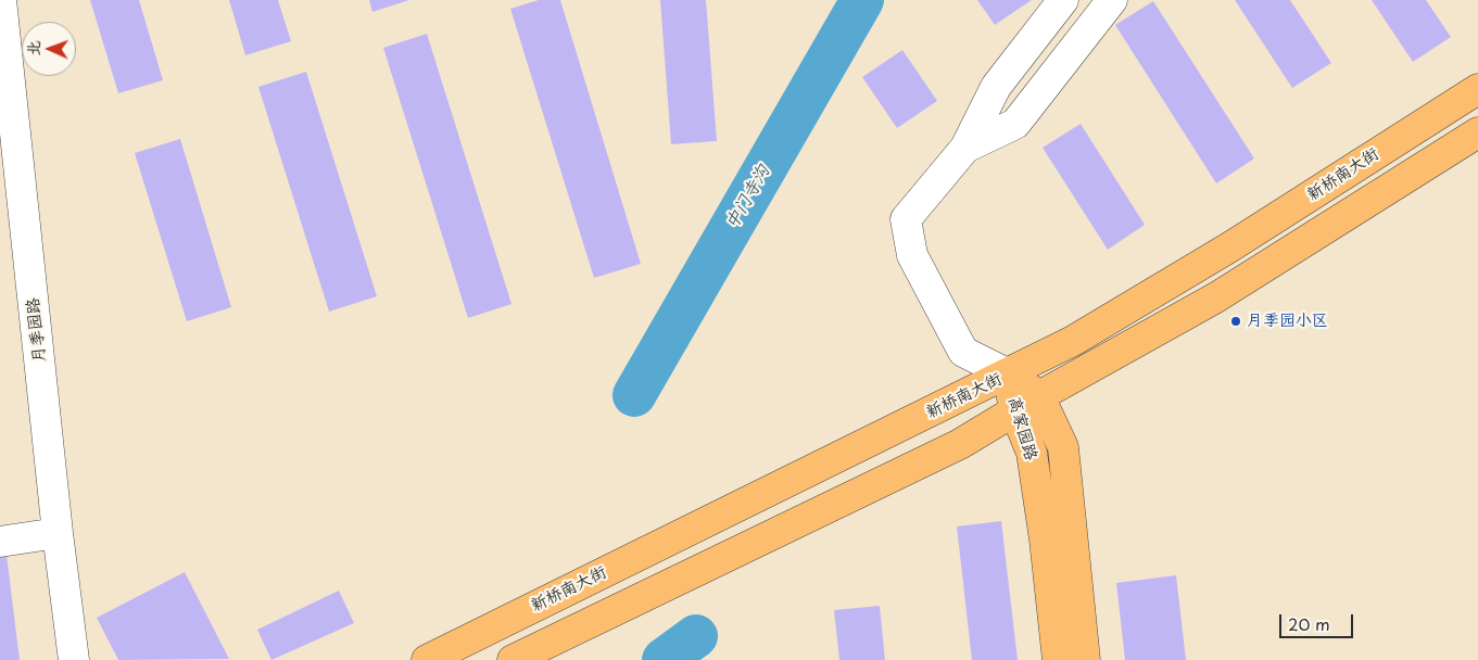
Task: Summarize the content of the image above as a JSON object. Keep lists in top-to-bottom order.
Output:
{
  "streets": {
    "main road": ["新桥南大街", "高家园路"],
    "street": ["月季园路"]
  },
  "crossings": [
    ["新桥南大街", "高家园路"]
  ],
  "water": ["中门寺沟"],
  "places": ["月季园小区"],
  "scale_bar": "20 m",
  "north": "left"
}
